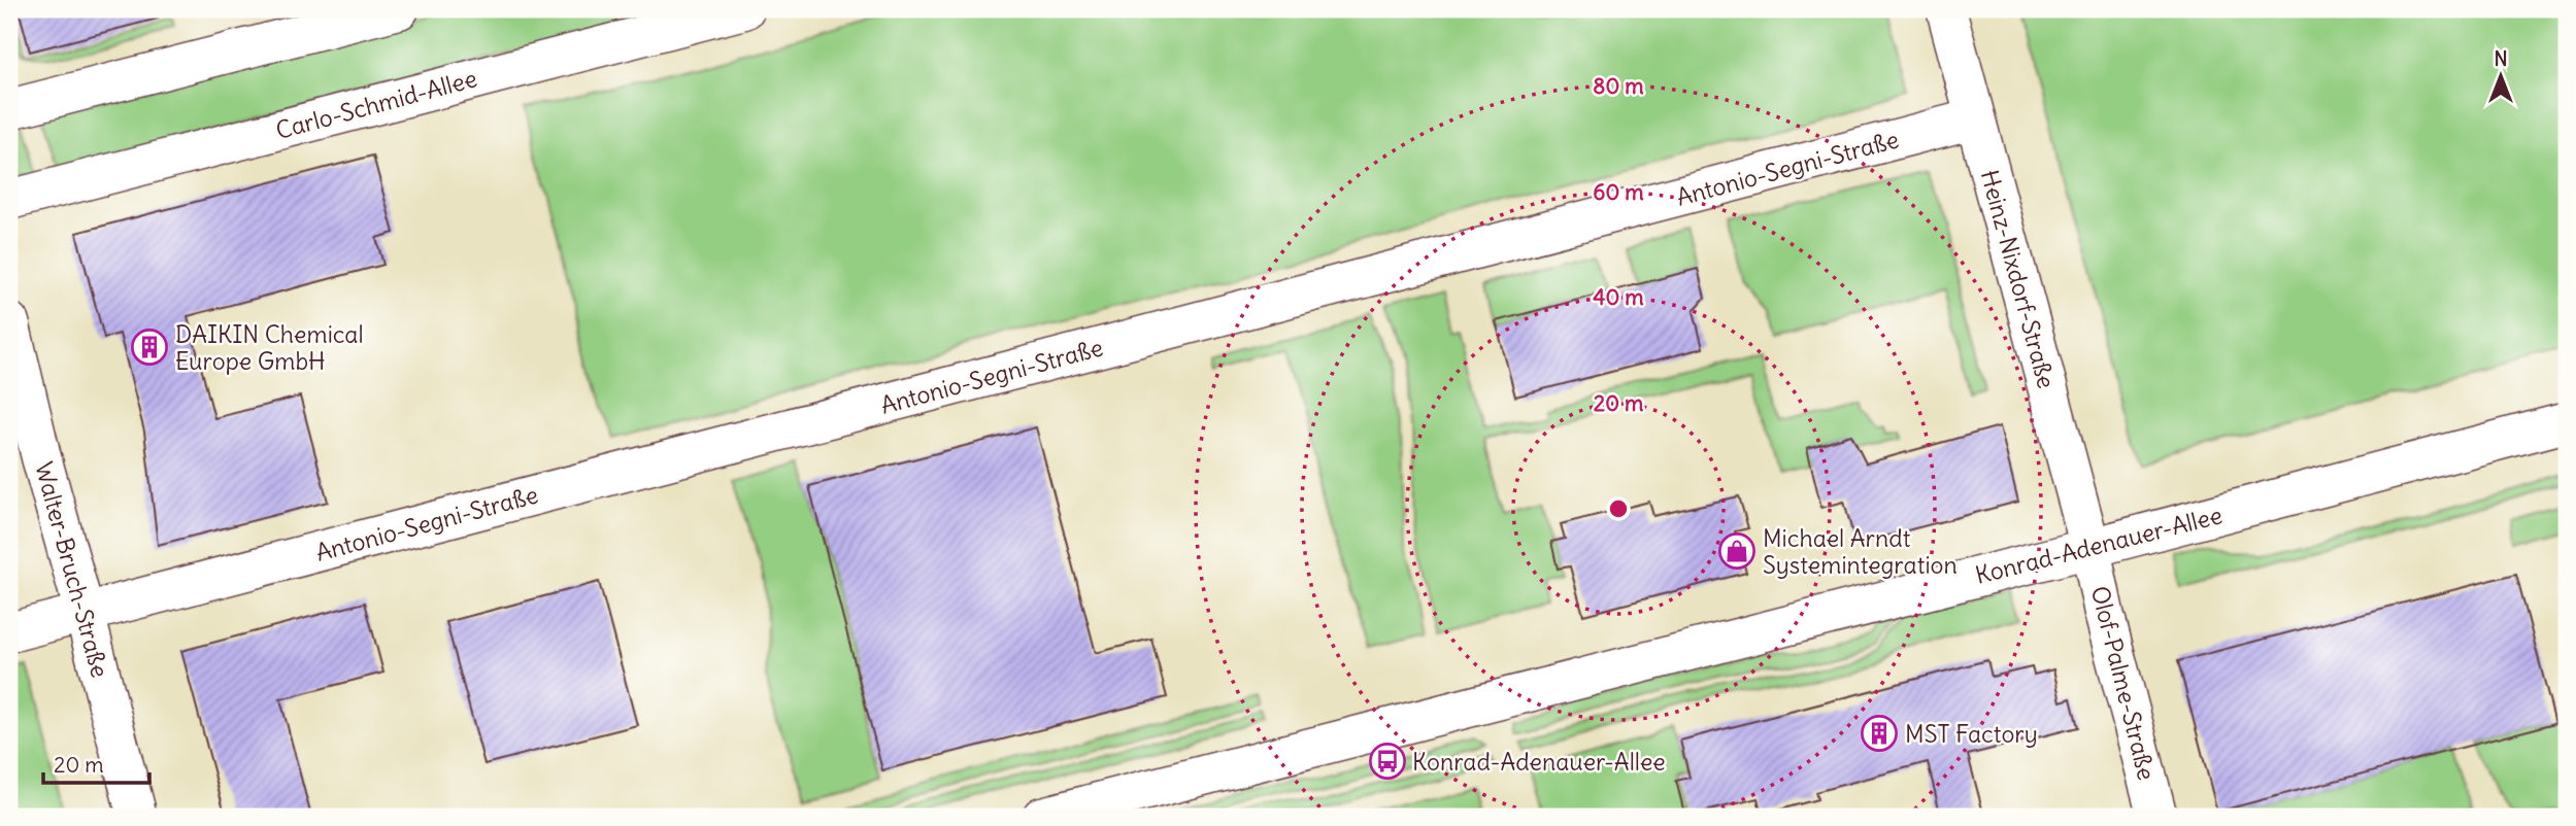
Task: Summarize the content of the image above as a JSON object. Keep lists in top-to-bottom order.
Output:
{
  "streets": {
    "street": [
      "Carlo-Schmid-Allee",
      "Antonio-Segni-Straße",
      "Heinz-Nixdorf-Straße",
      "Konrad-Adenauer-Allee",
      "Walter-Bruch-Straße",
      "Olof-Palme-Straße"
    ]
  },
  "crossings": [
    ["Antonio-Segni-Straße", "Heinz-Nixdorf-Straße"],
    ["Antonio-Segni-Straße", "Walter-Bruch-Straße"],
    ["Heinz-Nixdorf-Straße", "Konrad-Adenauer-Allee"],
    ["Heinz-Nixdorf-Straße", "Olof-Palme-Straße"],
    ["Konrad-Adenauer-Allee", "Olof-Palme-Straße"]
  ],
  "places": {
    "building": ["DAIKIN Chemical Europe GmbH", "MST Factory"],
    "shop": ["Michael Arndt Systemintegration"],
    "bus stop": ["Konrad-Adenauer-Allee"]
  },
  "scale_bar": "20 m",
  "north": "top",
  "rings": [
    "80 m",
    "60 m",
    "40 m",
    "20 m"
  ]
}
